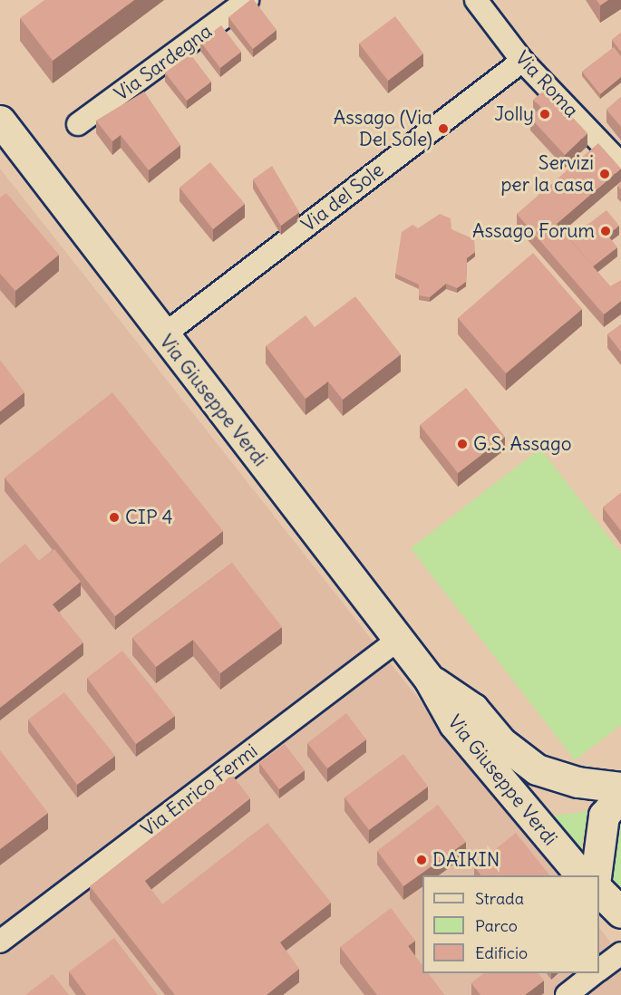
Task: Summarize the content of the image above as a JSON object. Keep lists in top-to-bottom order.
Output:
{
  "streets": {
    "main road": ["Via Giuseppe Verdi"],
    "street": [
      "Via Sardegna",
      "Via Roma",
      "Via del Sole",
      "Via Enrico Fermi"
    ]
  },
  "crossings": [
    ["Via Roma", "Via del Sole"],
    ["Via del Sole", "Via Giuseppe Verdi"],
    ["Via Giuseppe Verdi", "Via Enrico Fermi"]
  ],
  "places": [
    "Jolly",
    "Assago (Via Del Sole)",
    "Servizi per la casa",
    "Assago Forum",
    "G.S. Assago",
    "CIP 4",
    "DAIKIN"
  ],
  "legend": ["Strada", "Parco", "Edificio"]
}
